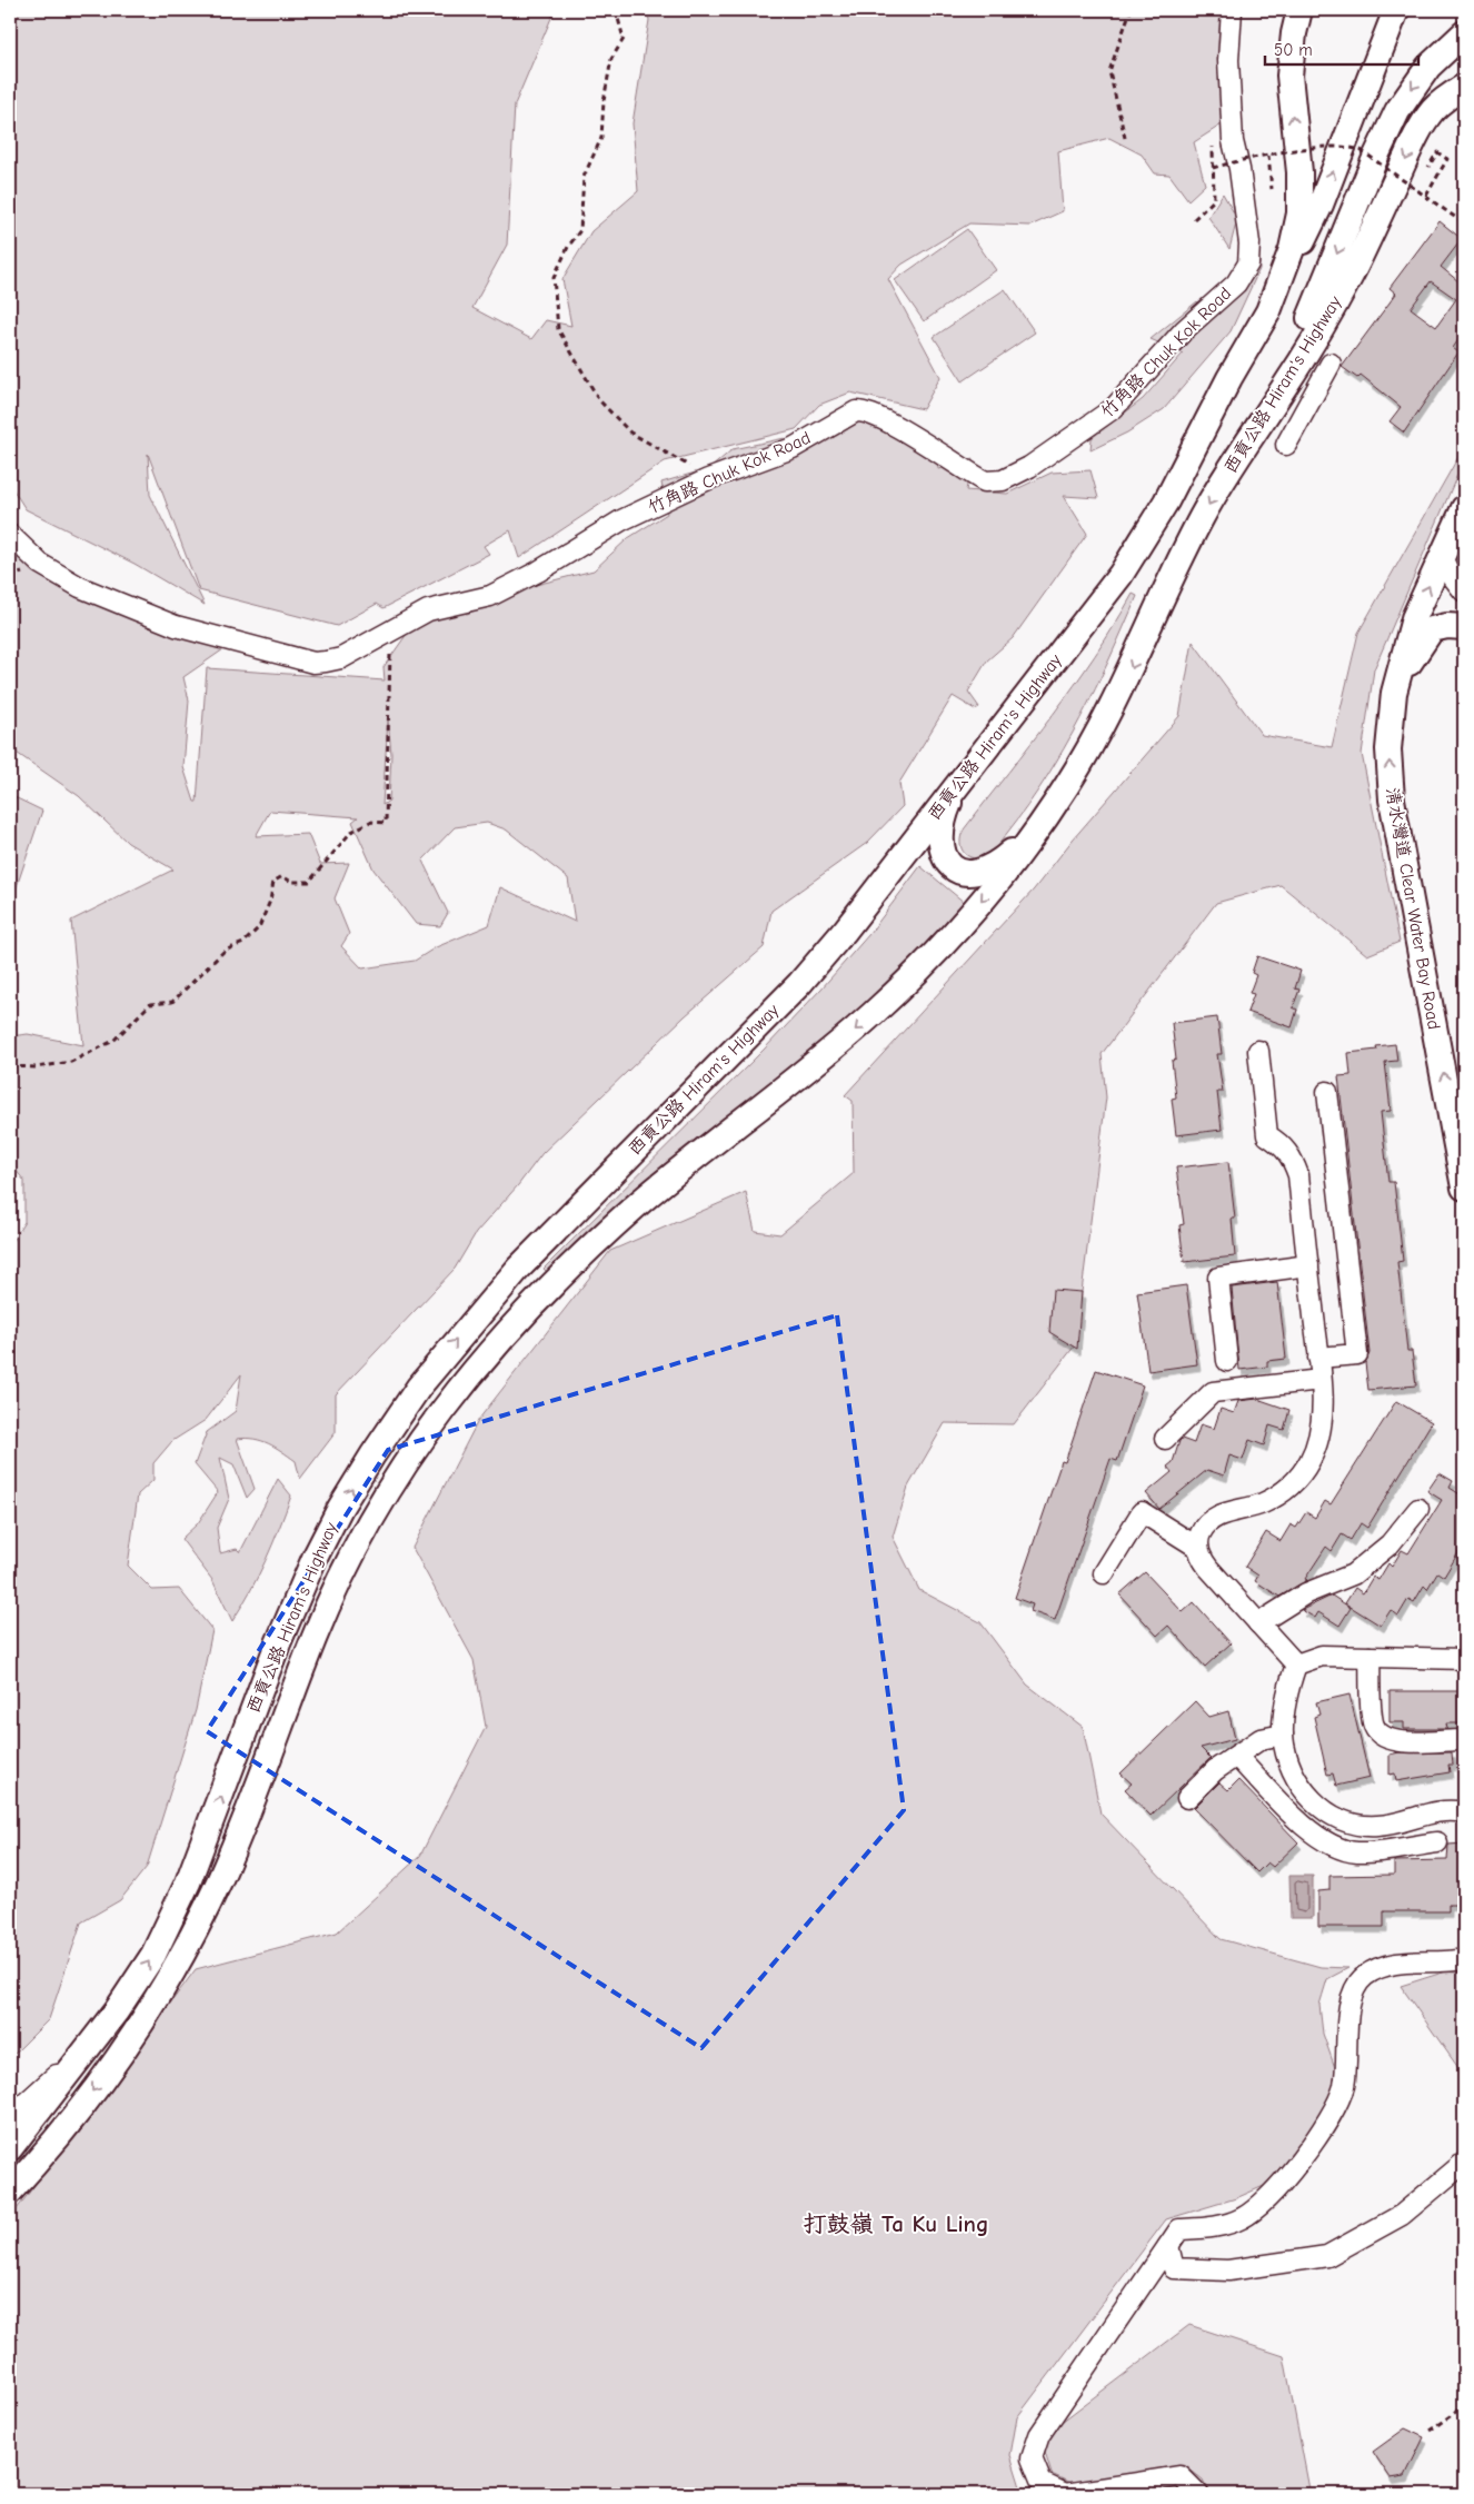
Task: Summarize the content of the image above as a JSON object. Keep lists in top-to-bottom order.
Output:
{
  "streets": {
    "main road": ["西貢公路 Hiram's Highway", "清水灣道 Clear Water Bay Road"],
    "street": ["竹角路 Chuk Kok Road"]
  },
  "one_way": ["清水灣道 Clear Water Bay Road"],
  "districts": ["打鼓嶺 Ta Ku Ling"],
  "scale_bar": "50 m"
}
